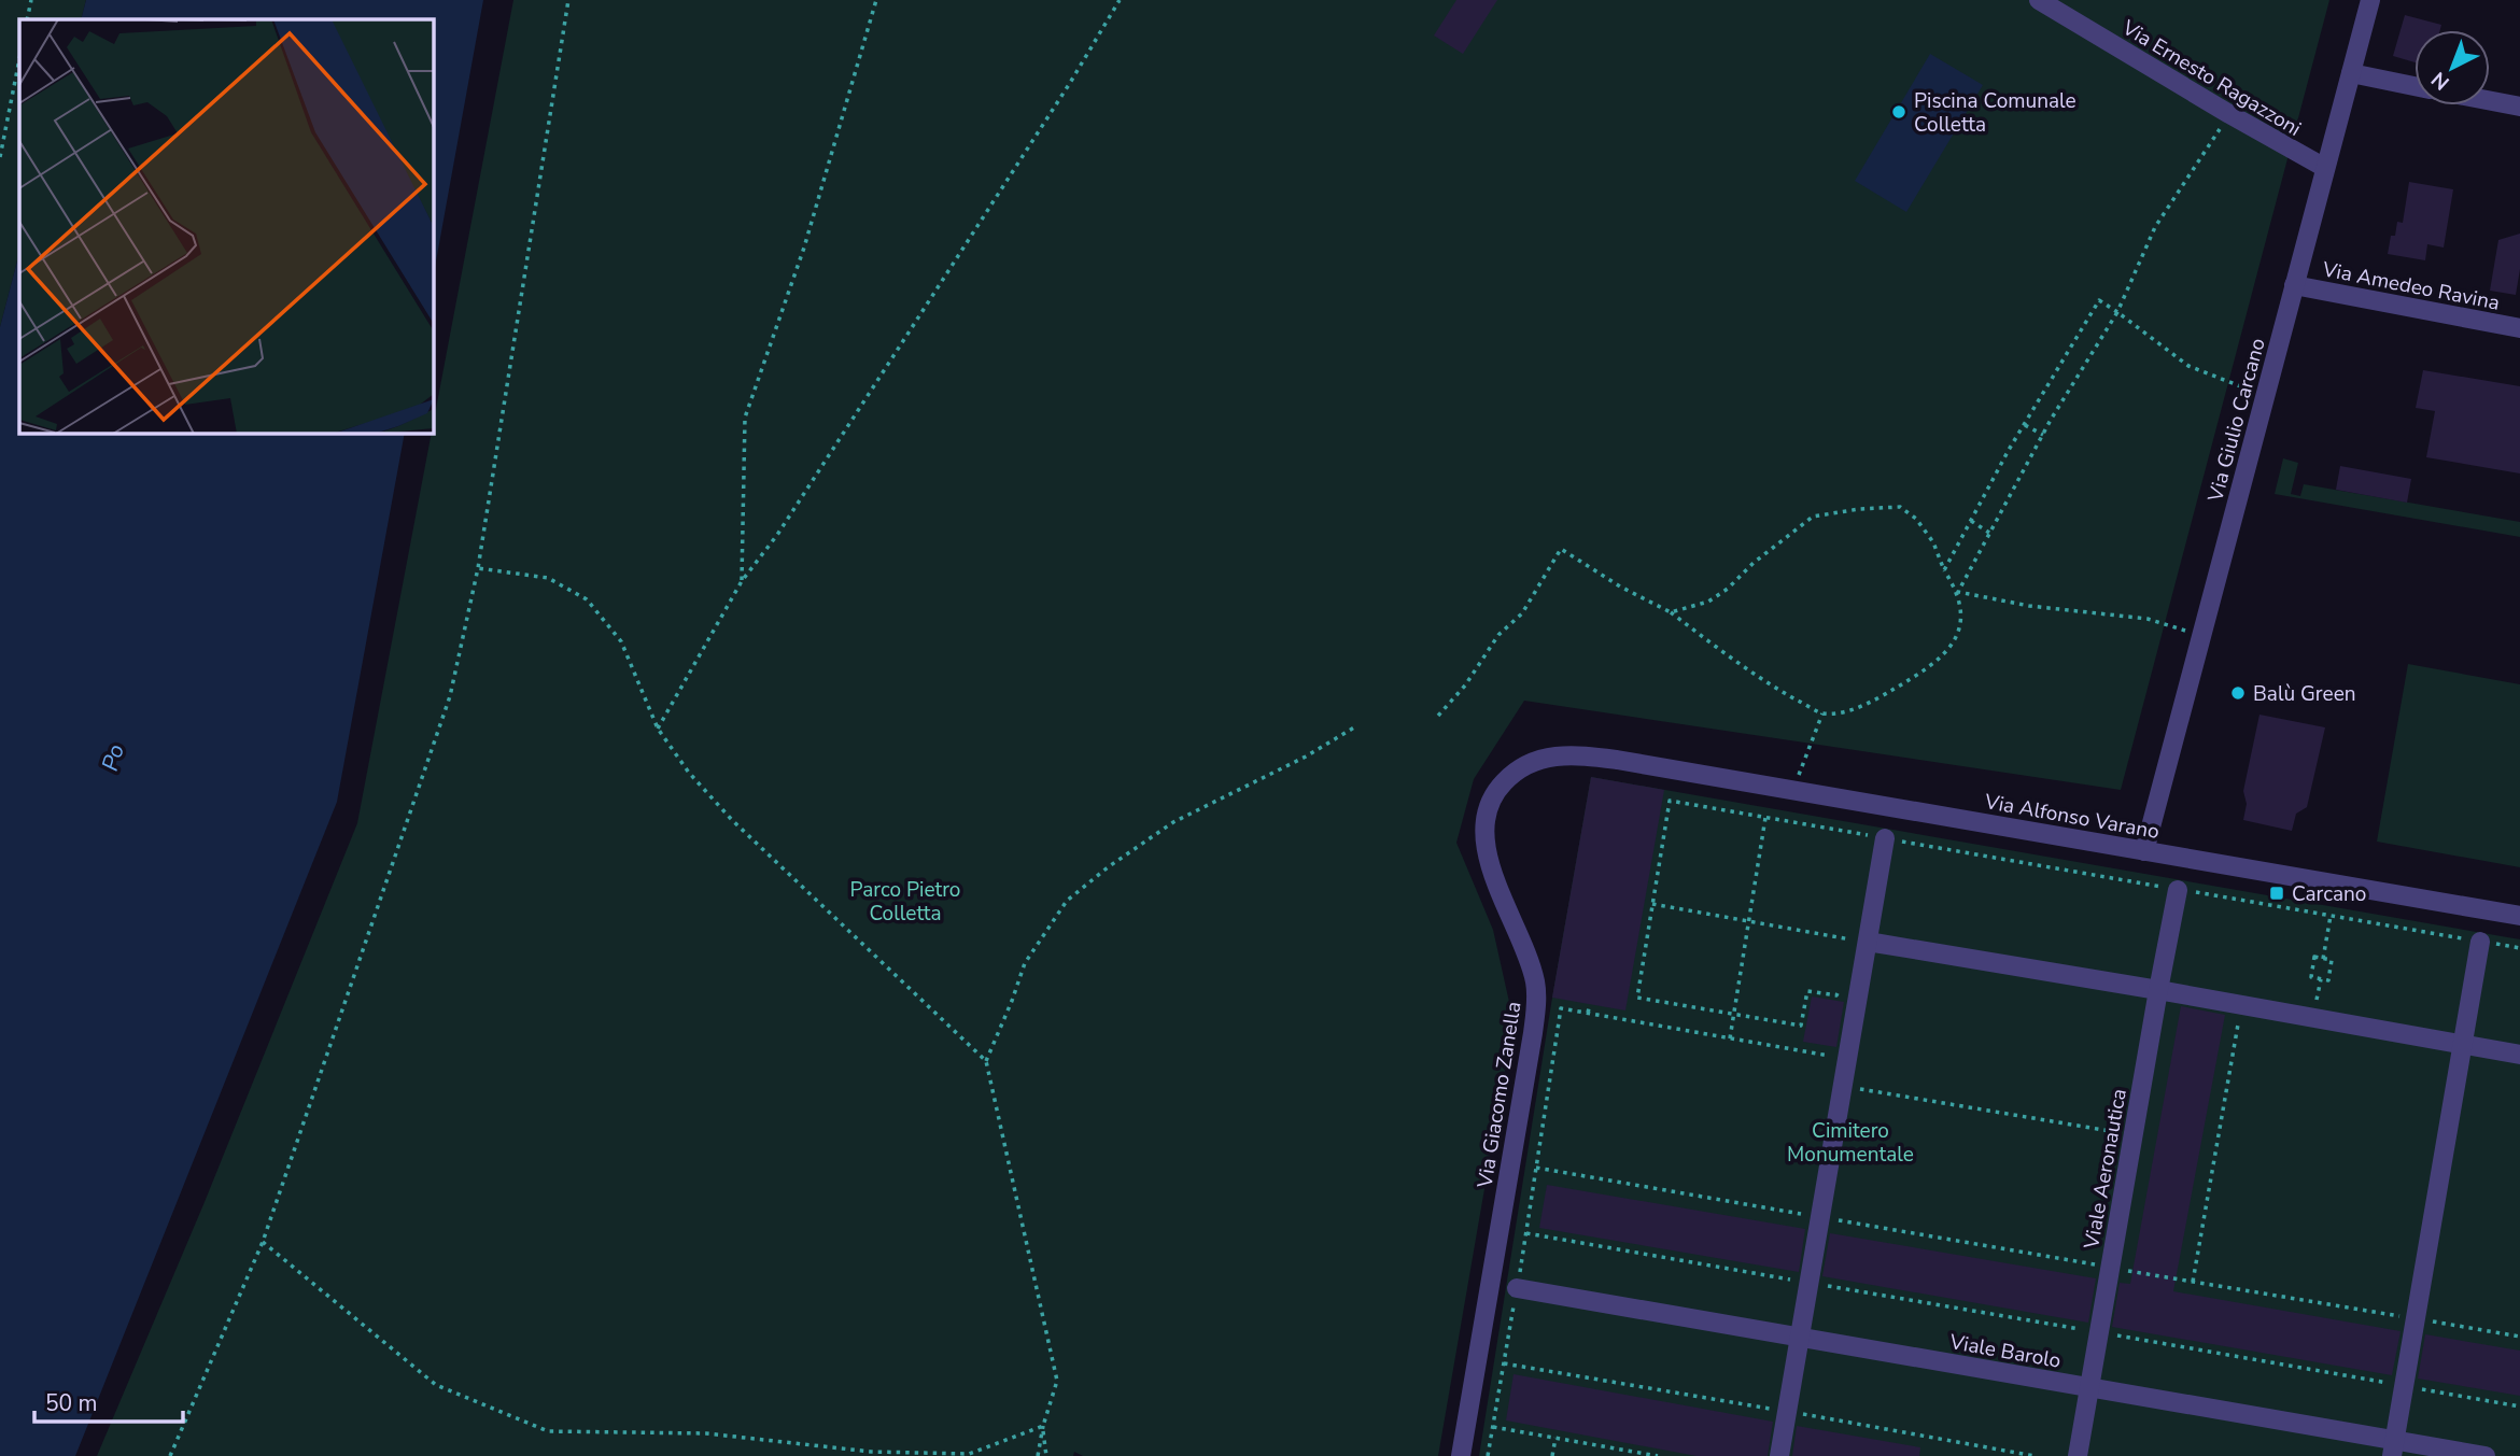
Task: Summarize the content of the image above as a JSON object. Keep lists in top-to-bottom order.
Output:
{
  "streets": {
    "street": [
      "Via Ernesto Ragazzoni",
      "Via Amedeo Ravina",
      "Via Giulio Carcano",
      "Via Alfonso Varano",
      "Via Giacomo Zanella",
      "Viale Aeronautica",
      "Viale Barolo"
    ]
  },
  "crossings": [
    ["Via Ernesto Ragazzoni", "Via Giulio Carcano"],
    ["Via Amedeo Ravina", "Via Giulio Carcano"],
    ["Via Giulio Carcano", "Via Alfonso Varano"],
    ["Via Alfonso Varano", "Via Giacomo Zanella"],
    ["Viale Aeronautica", "Viale Barolo"]
  ],
  "water": ["Po"],
  "parks": ["Parco Pietro Colletta", "Cimitero Monumentale"],
  "places": {
    "other": ["Piscina Comunale Colletta", "Balù Green"],
    "transit": ["Carcano"]
  },
  "scale_bar": "50 m",
  "north": "bottom left"
}
